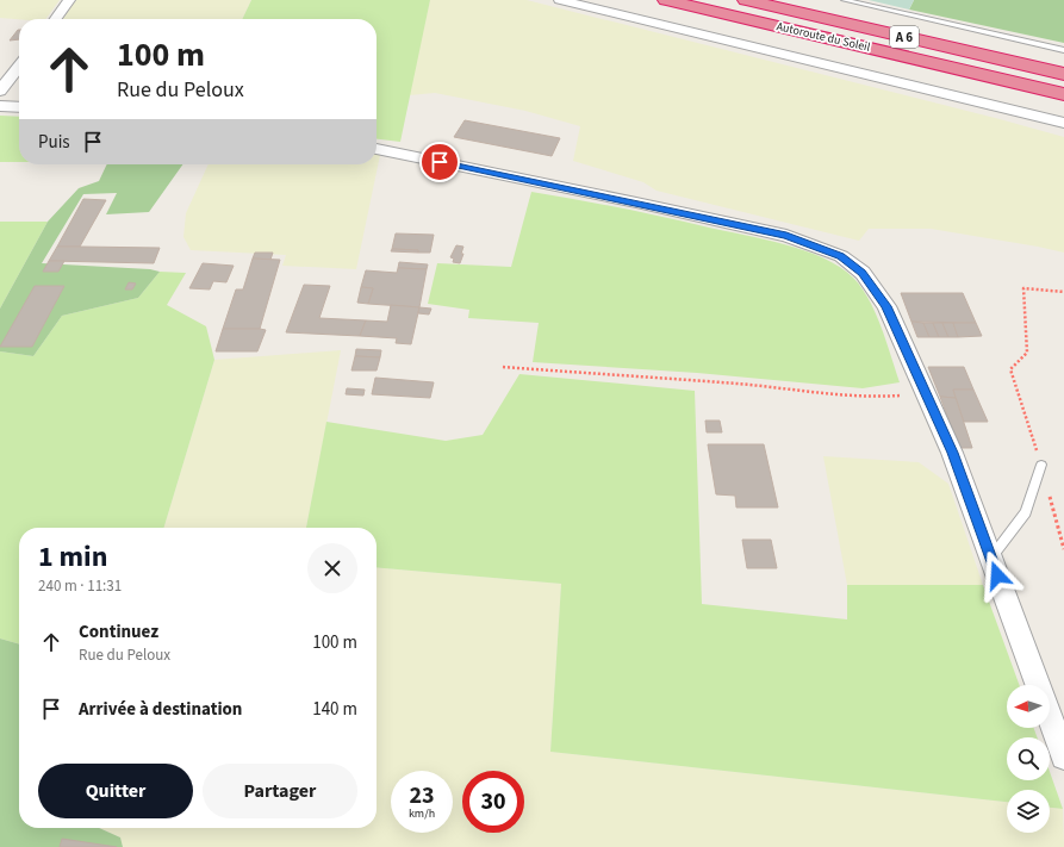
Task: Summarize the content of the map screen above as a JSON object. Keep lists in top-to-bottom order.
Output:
{
  "streets": {
    "highway": ["Autoroute du Soleil", "A 6"]
  },
  "north": "left",
  "page": {
    "turn": ["100 m", "Rue du Peloux"],
    "then": "Puis",
    "heading": ["1 min", "240 m · 11:31"],
    "list": [
      {
        "name": "Continuez",
        "note": "Rue du Peloux",
        "value": "100 m"
      },
      {
        "name": "Arrivée à destination",
        "value": "140 m"
      }
    ],
    "buttons": ["Quitter", "Partager"],
    "speed": "23 km/h",
    "limit": "30"
  }
}
